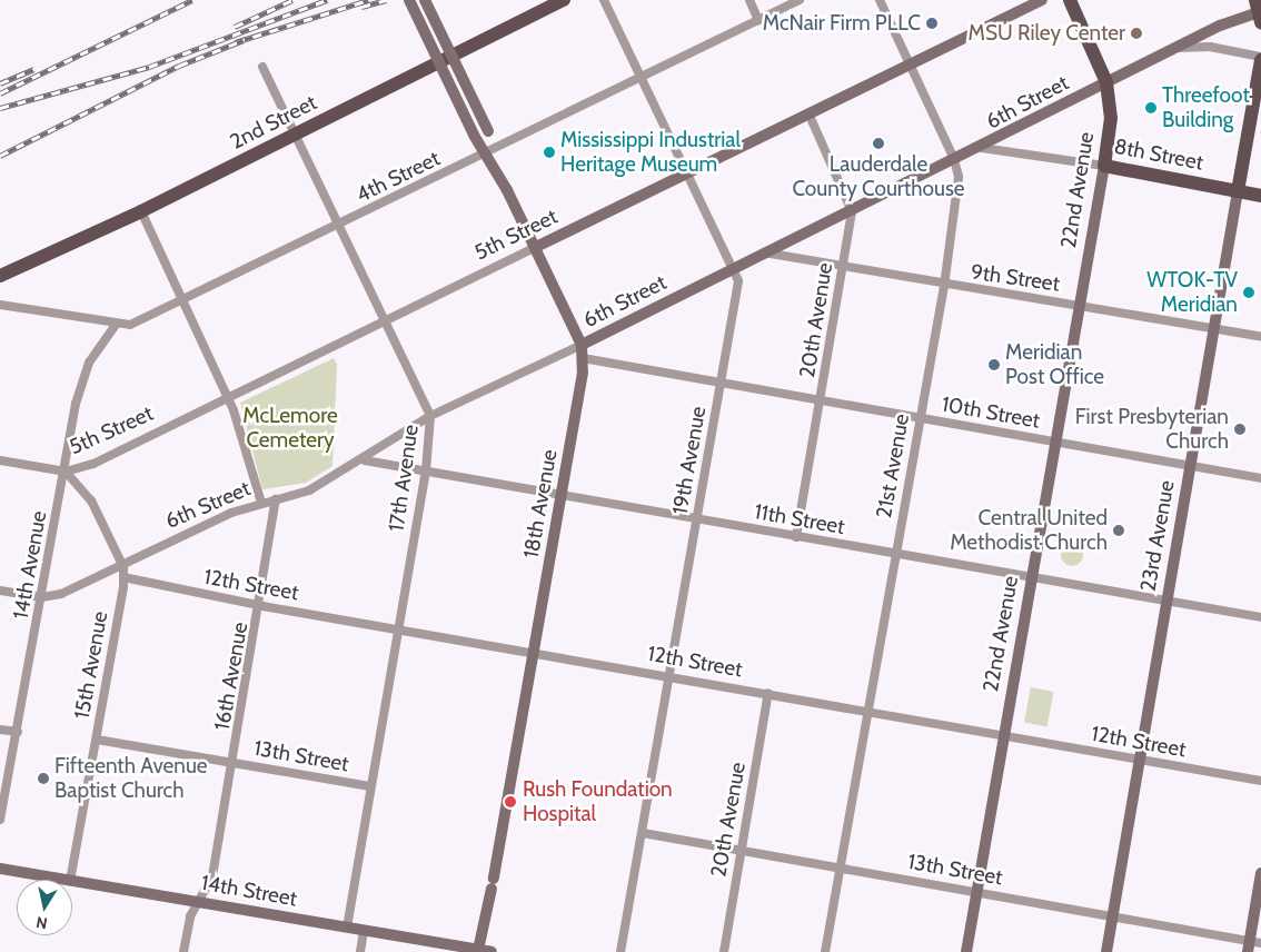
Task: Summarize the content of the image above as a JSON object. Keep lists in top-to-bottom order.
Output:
{
  "streets": {
    "main road": [
      "2nd Street",
      "8th Street",
      "22nd Avenue",
      "23rd Avenue"
    ],
    "street": [
      "6th Street",
      "4th Street",
      "5th Street",
      "9th Street",
      "20th Avenue",
      "10th Street",
      "19th Avenue",
      "21st Avenue",
      "17th Avenue",
      "18th Avenue",
      "11th Street",
      "14th Avenue",
      "12th Street",
      "15th Avenue",
      "16th Avenue",
      "13th Street",
      "14th Street"
    ]
  },
  "crossings": [
    ["6th Street", "8th Street"],
    ["6th Street", "22nd Avenue"],
    ["6th Street", "9th Street"],
    ["6th Street", "20th Avenue"],
    ["6th Street", "19th Avenue"],
    ["6th Street", "21st Avenue"],
    ["6th Street", "17th Avenue"],
    ["6th Street", "18th Avenue"],
    ["6th Street", "11th Street"],
    ["6th Street", "14th Avenue"],
    ["6th Street", "15th Avenue"],
    ["6th Street", "16th Avenue"],
    ["2nd Street", "17th Avenue"],
    ["8th Street", "22nd Avenue"],
    ["8th Street", "23rd Avenue"],
    ["4th Street", "19th Avenue"],
    ["4th Street", "17th Avenue"],
    ["4th Street", "18th Avenue"],
    ["4th Street", "14th Avenue"],
    ["22nd Avenue", "9th Street"],
    ["22nd Avenue", "10th Street"],
    ["22nd Avenue", "11th Street"],
    ["22nd Avenue", "12th Street"],
    ["22nd Avenue", "13th Street"],
    ["5th Street", "19th Avenue"],
    ["5th Street", "21st Avenue"],
    ["5th Street", "17th Avenue"],
    ["5th Street", "18th Avenue"],
    ["5th Street", "14th Avenue"],
    ["5th Street", "15th Avenue"],
    ["9th Street", "20th Avenue"],
    ["9th Street", "21st Avenue"],
    ["9th Street", "23rd Avenue"],
    ["20th Avenue", "10th Street"],
    ["20th Avenue", "11th Street"],
    ["20th Avenue", "12th Street"],
    ["20th Avenue", "13th Street"],
    ["10th Street", "19th Avenue"],
    ["10th Street", "21st Avenue"],
    ["10th Street", "18th Avenue"],
    ["10th Street", "23rd Avenue"],
    ["19th Avenue", "11th Street"],
    ["19th Avenue", "12th Street"],
    ["19th Avenue", "13th Street"],
    ["21st Avenue", "11th Street"],
    ["21st Avenue", "12th Street"],
    ["21st Avenue", "13th Street"],
    ["17th Avenue", "11th Street"],
    ["17th Avenue", "12th Street"],
    ["17th Avenue", "13th Street"],
    ["17th Avenue", "14th Street"],
    ["18th Avenue", "11th Street"],
    ["18th Avenue", "12th Street"],
    ["18th Avenue", "14th Street"],
    ["11th Street", "23rd Avenue"],
    ["23rd Avenue", "12th Street"],
    ["23rd Avenue", "13th Street"],
    ["14th Avenue", "15th Avenue"],
    ["12th Street", "15th Avenue"],
    ["12th Street", "16th Avenue"],
    ["15th Avenue", "13th Street"],
    ["15th Avenue", "14th Street"],
    ["16th Avenue", "13th Street"],
    ["16th Avenue", "14th Street"]
  ],
  "parks": ["McLemore Cemetery"],
  "places": [
    "McNair Firm PLLC",
    "MSU Riley Center",
    "Threefoot Building",
    "Lauderdale County Courthouse",
    "Mississippi Industrial Heritage Museum",
    "WTOK-TV Meridian",
    "Meridian Post Office",
    "First Presbyterian Church",
    "Central United Methodist Church",
    "Fifteenth Avenue Baptist Church",
    "Rush Foundation Hospital"
  ],
  "north": "bottom"
}
